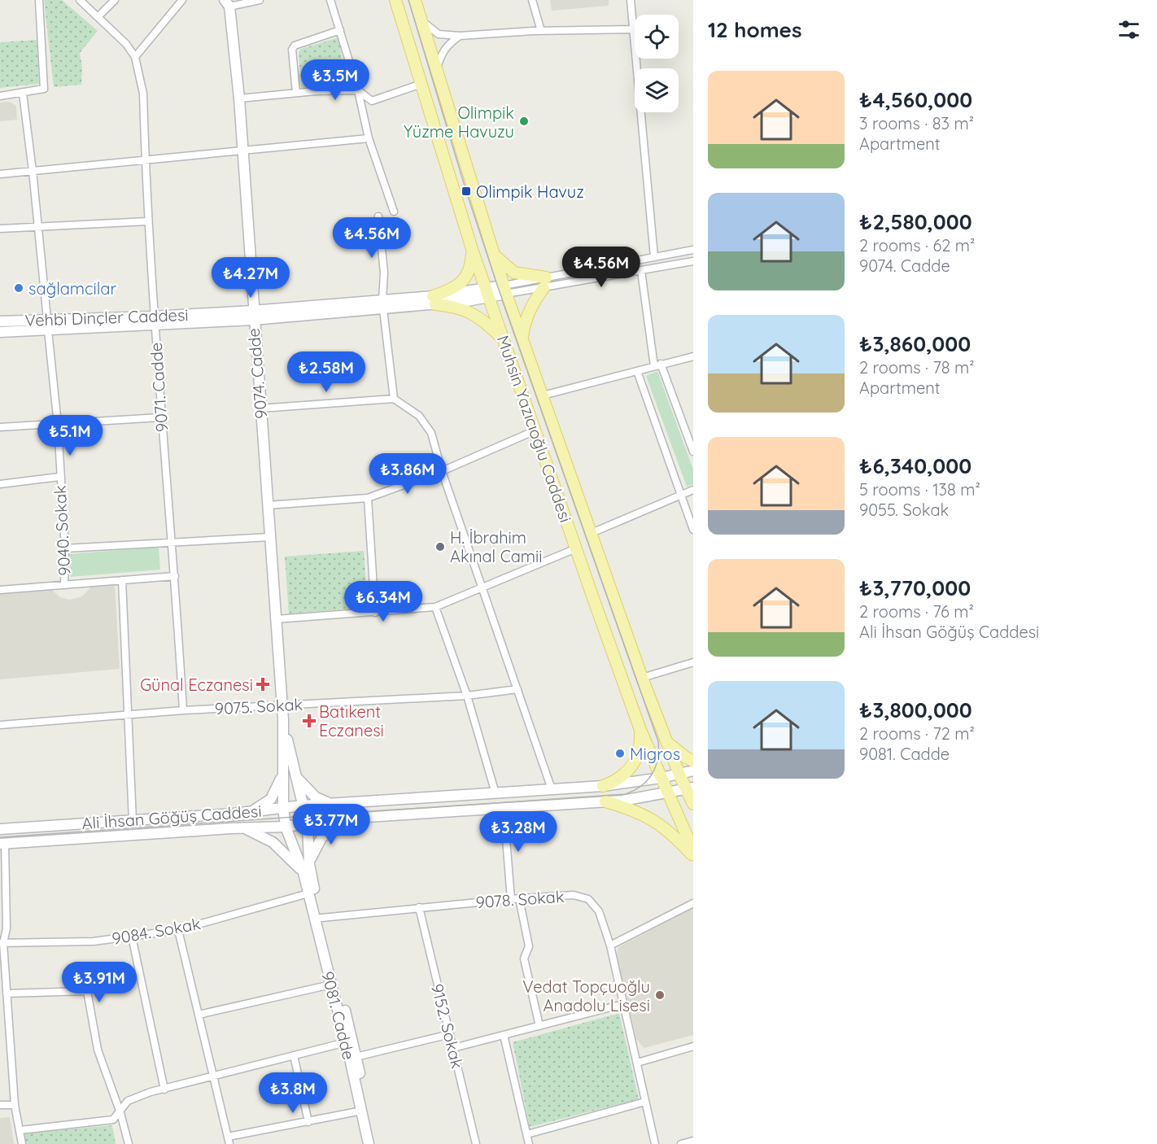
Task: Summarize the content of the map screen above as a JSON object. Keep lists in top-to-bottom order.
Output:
{
  "streets": {
    "main road": ["Muhsin Yazıcıoğlu Caddesi"],
    "street": [
      "Vehbi Dinçler Caddesi",
      "9074. Cadde",
      "9071. Cadde",
      "9040. Sokak",
      "9075. Sokak",
      "Ali İhsan Göğüş Caddesi",
      "9078. Sokak",
      "9084. Sokak",
      "9081. Cadde",
      "9152. Sokak"
    ]
  },
  "crossings": [
    ["Vehbi Dinçler Caddesi", "9071. Cadde"],
    ["9074. Cadde", "9075. Sokak"],
    ["9071. Cadde", "9075. Sokak"],
    ["Muhsin Yazıcıoğlu Caddesi", "Ali İhsan Göğüş Caddesi"],
    ["9078. Sokak", "9081. Cadde"],
    ["9078. Sokak", "9152. Sokak"],
    ["9084. Sokak", "9081. Cadde"]
  ],
  "places": {
    "other": [
      "Olimpik Yüzme Havuzu",
      "sağlamcilar",
      "H. İbrahim Akınal Camii",
      "Migros",
      "Vedat Topçuoğlu Anadolu Lisesi"
    ],
    "transit": ["Olimpik Havuz"],
    "health": ["Günal Eczanesi", "Batıkent Eczanesi"]
  },
  "page": {
    "heading": "12 homes",
    "list": [
      {
        "name": "₺4,560,000",
        "note": "3 rooms · 83 m² · Apartment"
      },
      {
        "name": "₺2,580,000",
        "note": "2 rooms · 62 m² · 9074. Cadde"
      },
      {
        "name": "₺3,860,000",
        "note": "2 rooms · 78 m² · Apartment"
      },
      {
        "name": "₺6,340,000",
        "note": "5 rooms · 138 m² · 9055. Sokak"
      },
      {
        "name": "₺3,770,000",
        "note": "2 rooms · 76 m² · Ali İhsan Göğüş Caddesi"
      },
      {
        "name": "₺3,800,000",
        "note": "2 rooms · 72 m² · 9081. Cadde"
      }
    ],
    "price": [
      "₺3.5M",
      "₺4.56M",
      "₺4.56M",
      "₺4.27M",
      "₺2.58M",
      "₺5.1M",
      "₺3.86M",
      "₺6.34M",
      "₺3.77M",
      "₺3.28M",
      "₺3.91M",
      "₺3.8M"
    ]
  }
}
